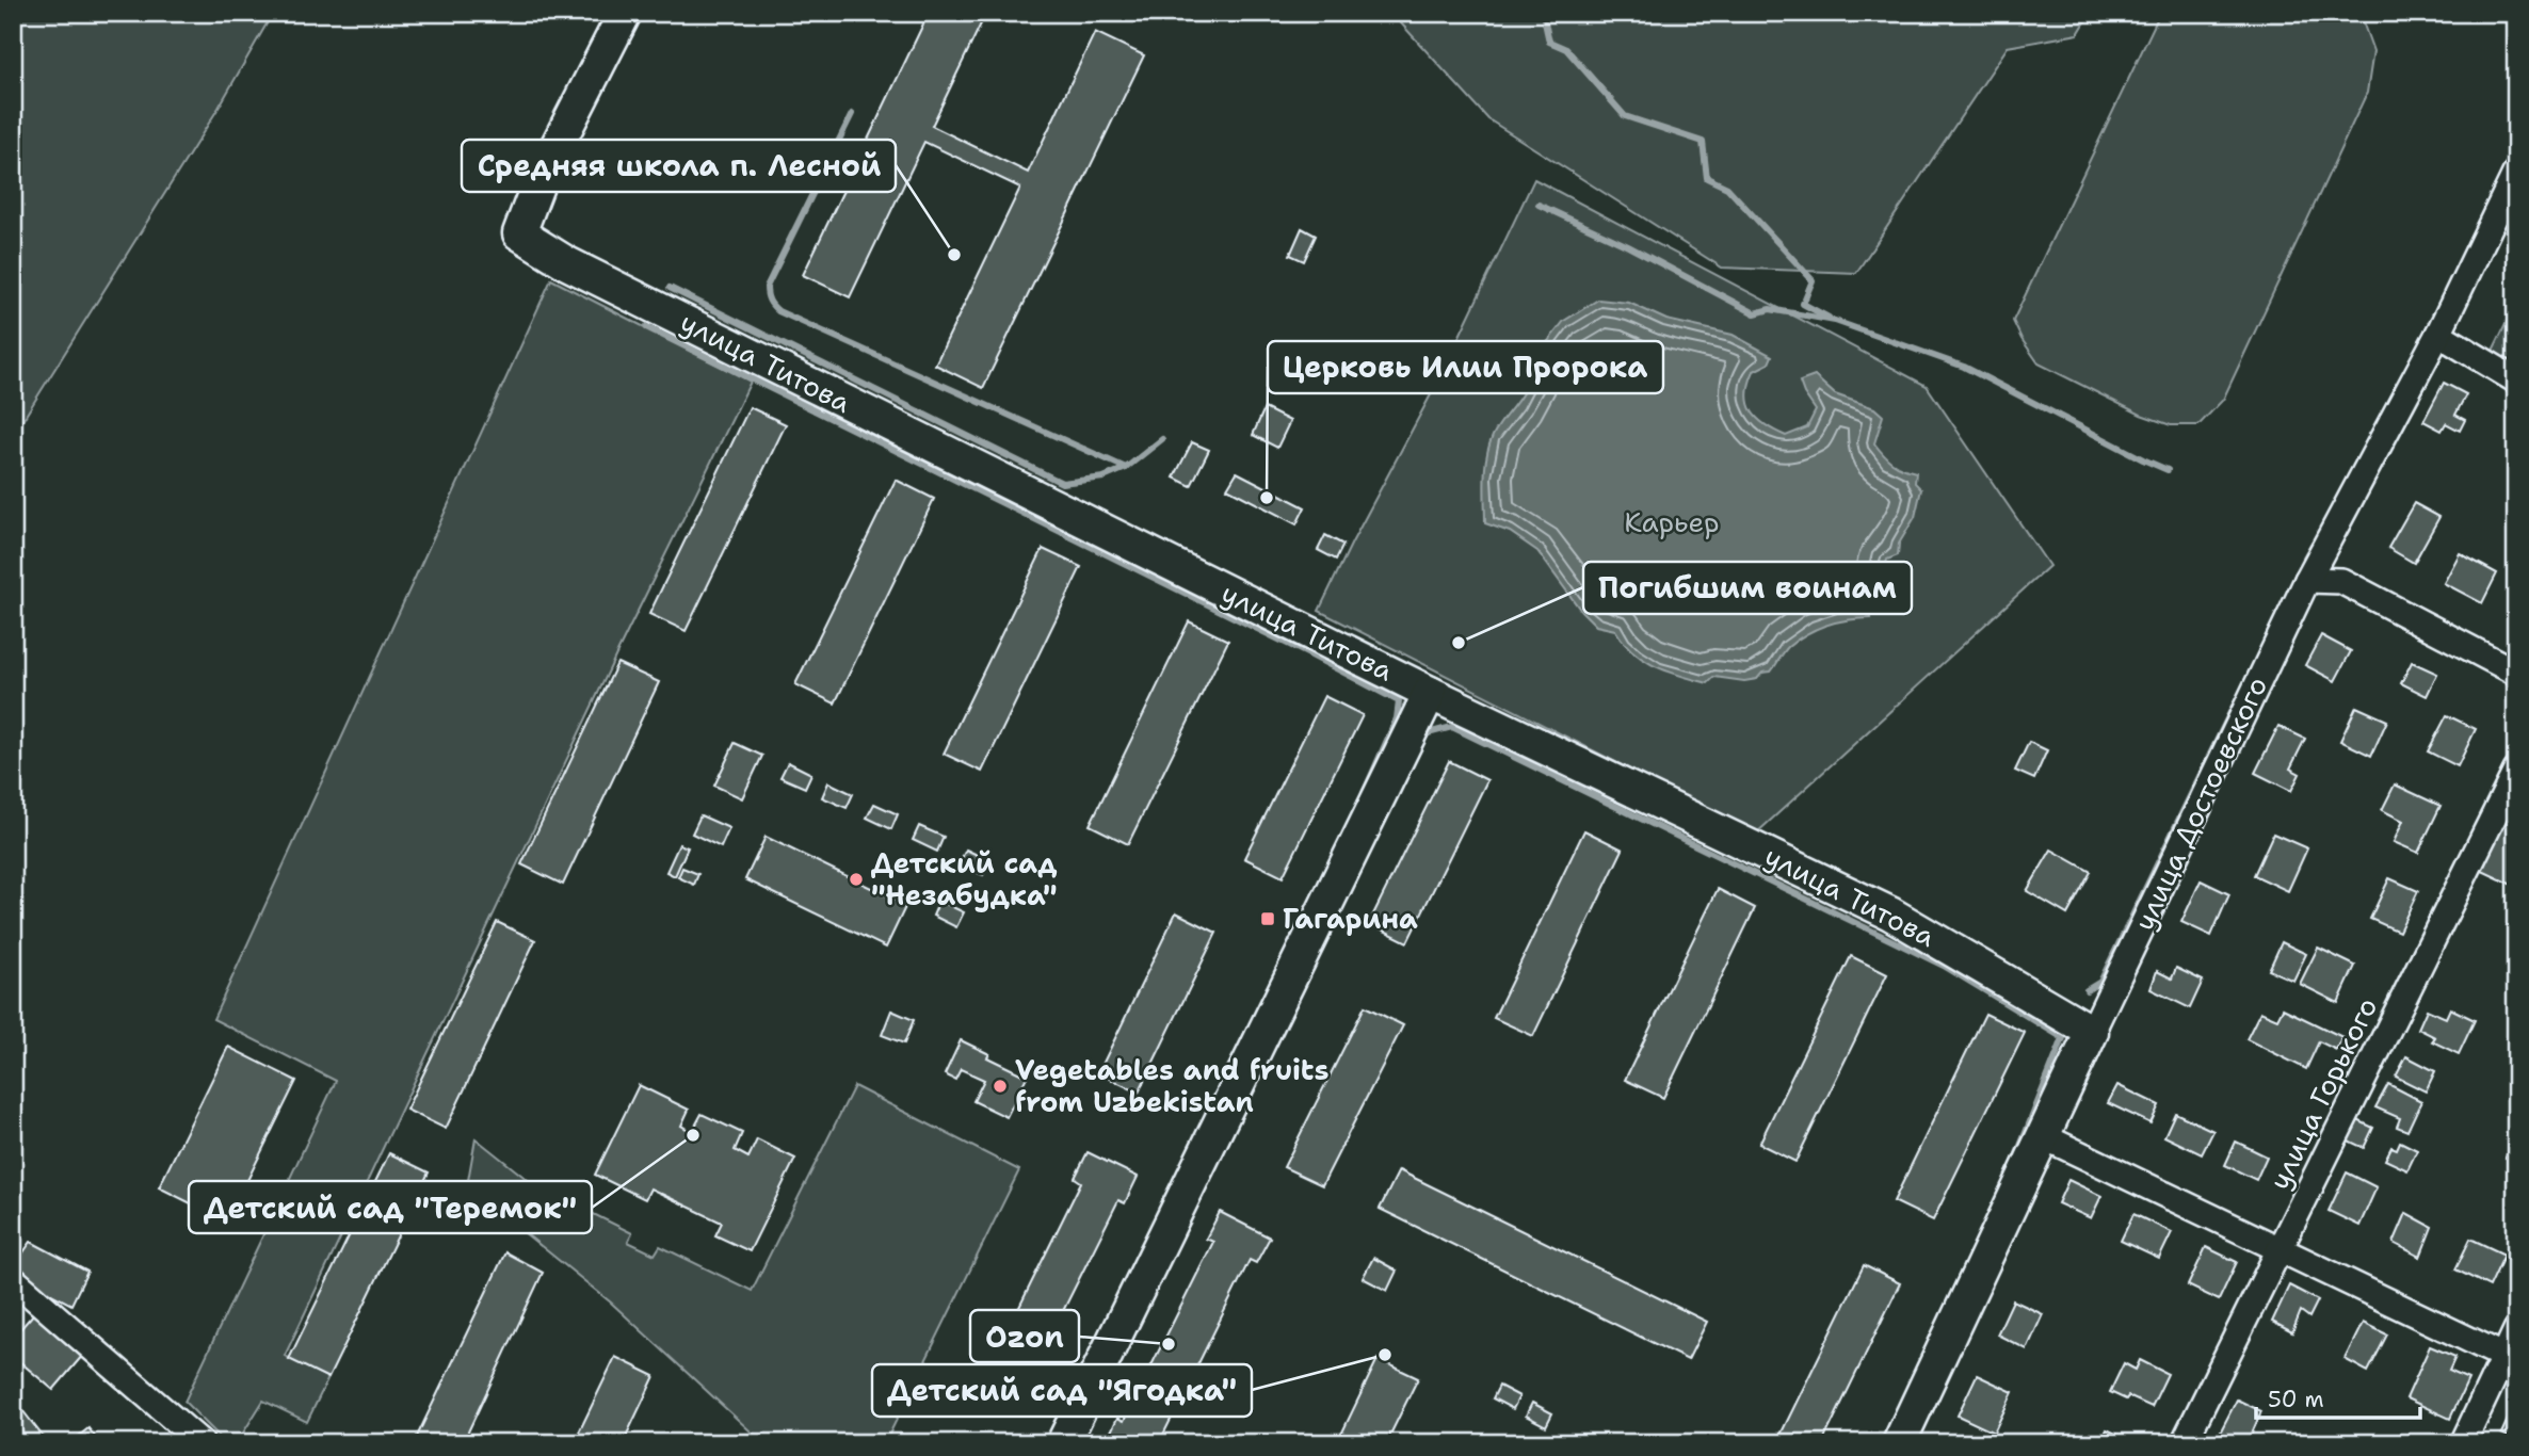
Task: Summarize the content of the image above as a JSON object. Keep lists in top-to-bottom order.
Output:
{
  "streets": {
    "street": ["улица Титова", "улица Достоевского", "улица Горького"]
  },
  "crossings": [
    ["улица Титова", "улица Достоевского"]
  ],
  "parks": ["Карьер"],
  "places": {
    "other": [
      "Средняя школа п. Лесной",
      "Церковь Илии Пророка",
      "Погибшим воинам",
      "Детский сад \"Незабудка\"",
      "Vegetables and fruits from Uzbekistan",
      "Детский сад \"Теремок\"",
      "Ozon",
      "Детский сад \"Ягодка\""
    ],
    "transit": ["Гагарина"]
  },
  "scale_bar": "50 m"
}
